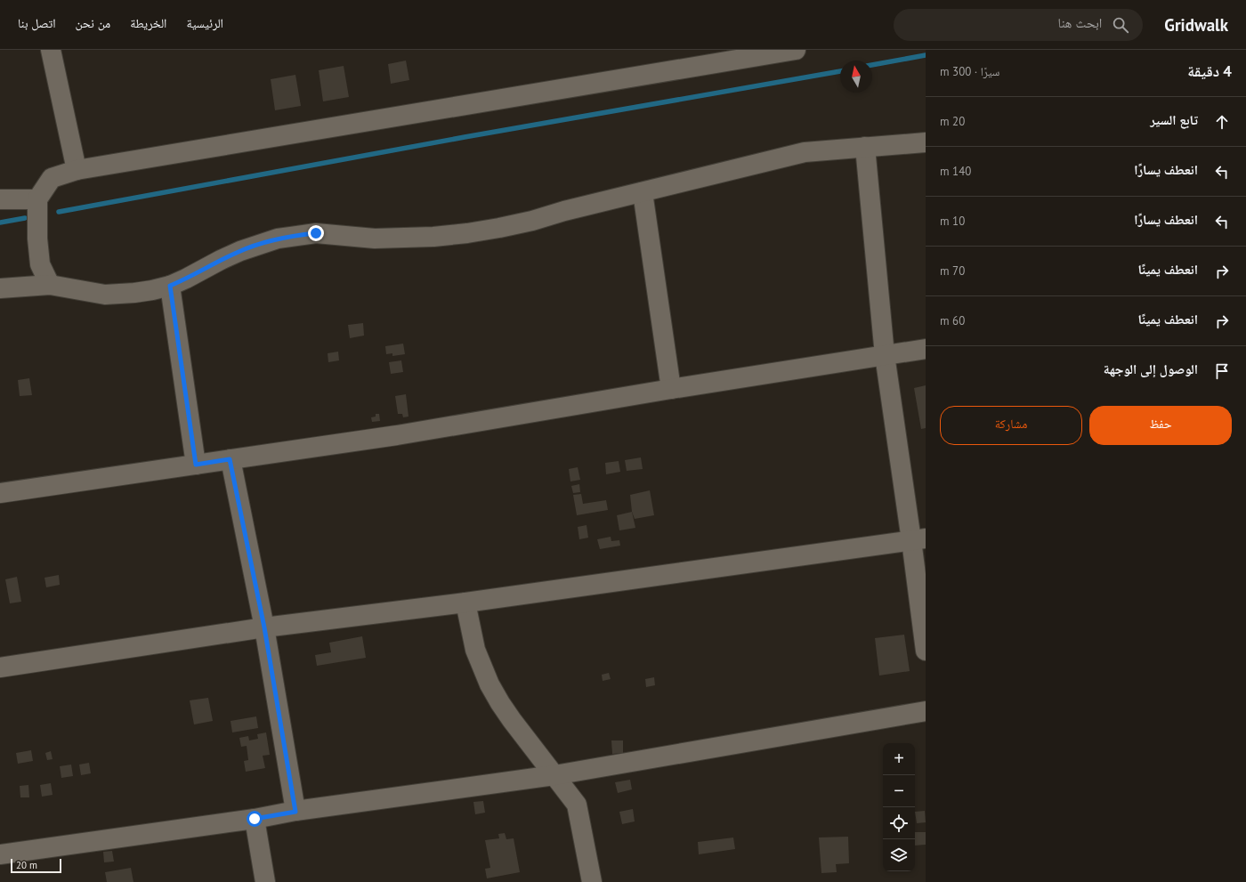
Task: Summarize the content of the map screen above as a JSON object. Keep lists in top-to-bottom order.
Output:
{
  "scale_bar": "20 m",
  "north": "top",
  "page": {
    "header": "Gridwalk",
    "search": "ابحث هنا",
    "nav": [
      "الرئيسية",
      "الخريطة",
      "من نحن",
      "اتصل بنا"
    ],
    "heading": ["4 دقيقة", "سيرًا · 300 m"],
    "list": [
      ["تابع السير", "20 m"],
      ["انعطف يسارًا", "140 m"],
      ["انعطف يسارًا", "10 m"],
      ["انعطف يمينًا", "70 m"],
      ["انعطف يمينًا", "60 m"],
      "الوصول إلى الوجهة"
    ],
    "buttons": ["حفظ", "مشاركة"],
    "map_buttons": ["+", "−"],
    "scale": "20 m"
  }
}
